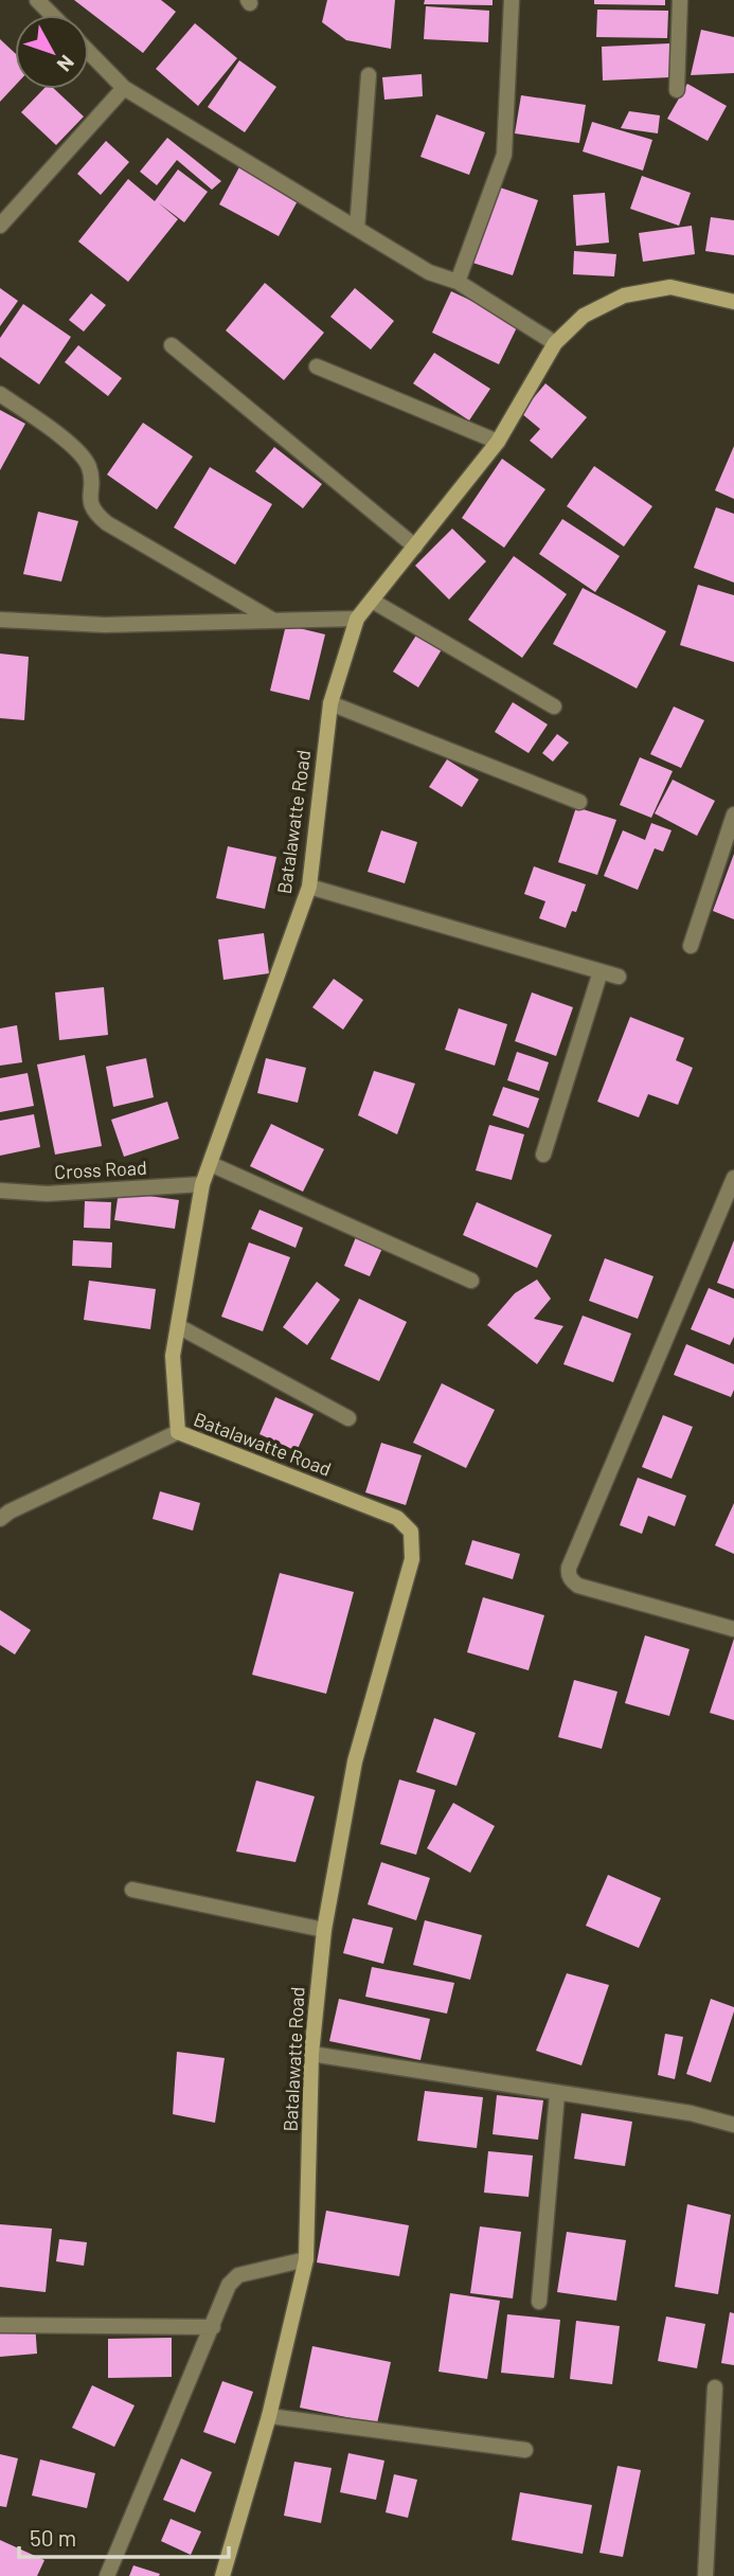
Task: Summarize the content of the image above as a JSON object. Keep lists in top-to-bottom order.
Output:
{
  "streets": {
    "street": ["Batalawatte Road", "Cross Road"]
  },
  "crossings": [
    ["Batalawatte Road", "Cross Road"]
  ],
  "scale_bar": "50 m",
  "north": "bottom right"
}
